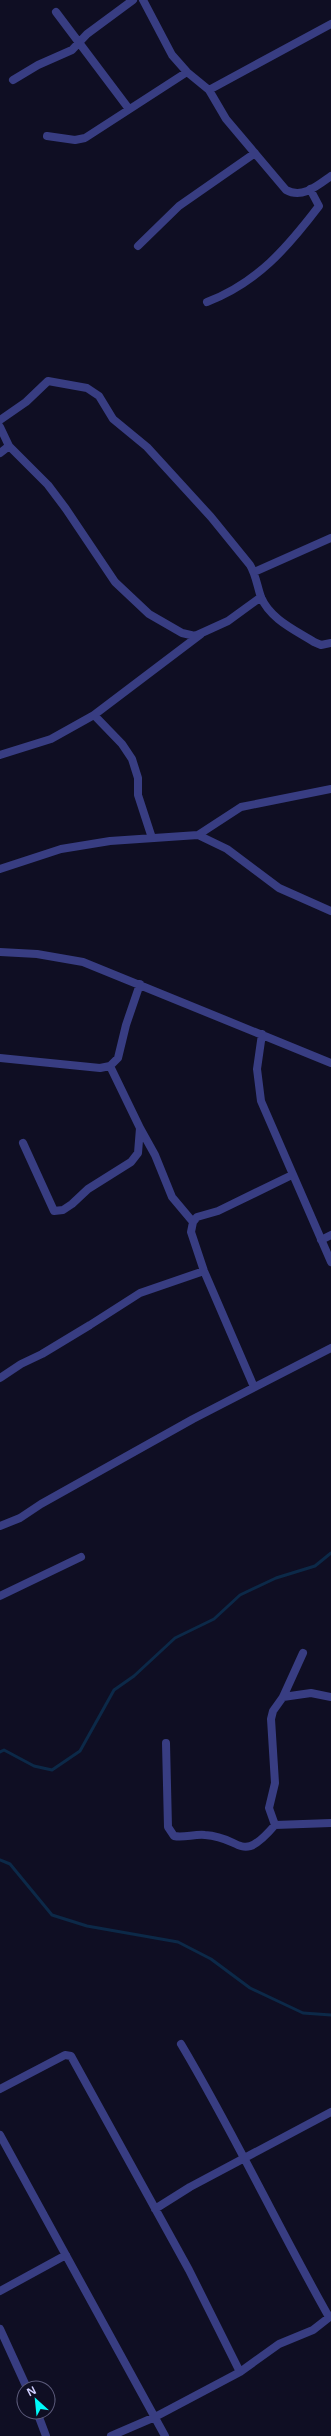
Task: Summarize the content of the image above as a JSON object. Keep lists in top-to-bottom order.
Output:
{
  "north": "top left"
}
